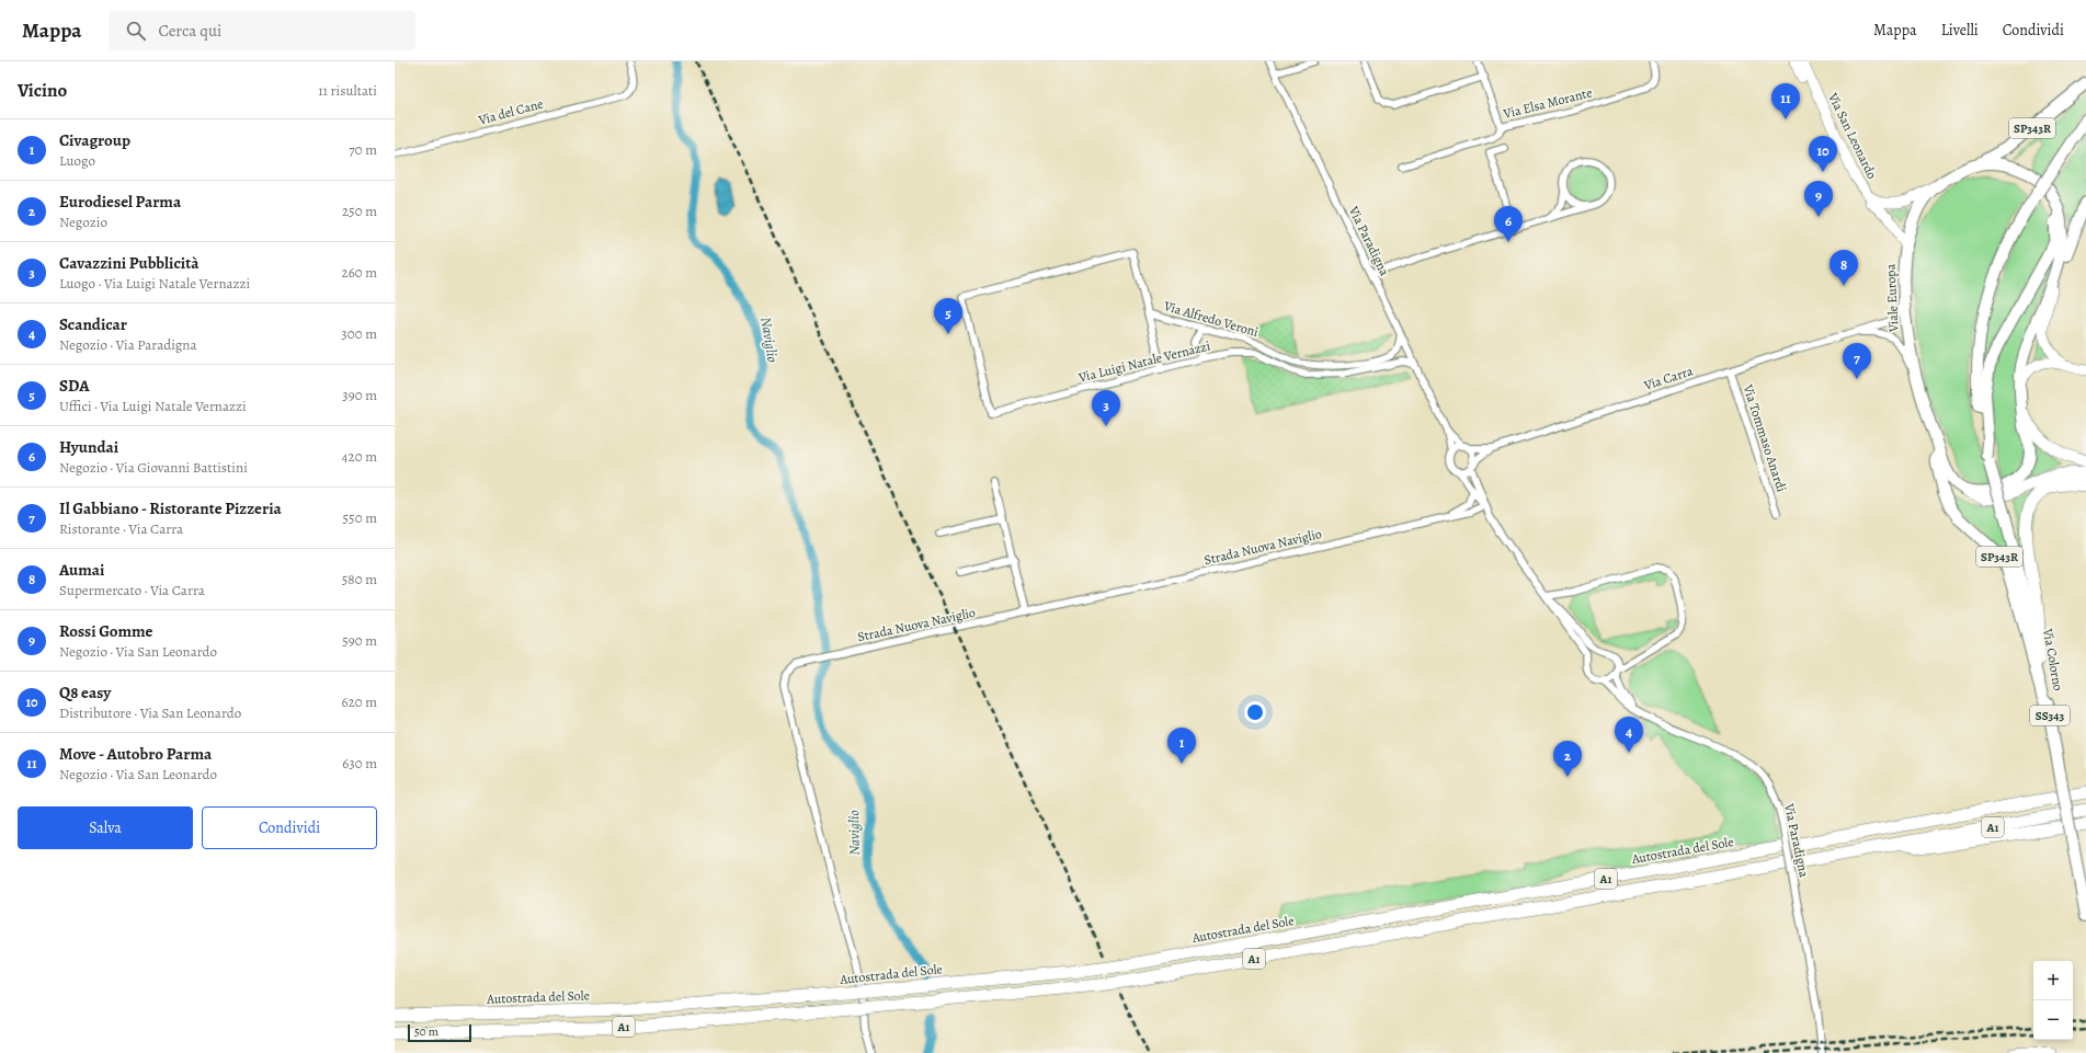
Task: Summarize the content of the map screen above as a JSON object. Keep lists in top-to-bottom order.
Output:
{
  "streets": {
    "highway": ["A1", "Autostrada del Sole"],
    "main road": [
      "SP343R",
      "Via San Leonardo",
      "Viale Europa",
      "Via Colorno",
      "SS343"
    ],
    "street": [
      "Via Elsa Morante",
      "Via del Cane",
      "Via Paradigna",
      "Via Alfredo Veroni",
      "Via Luigi Natale Vernazzi",
      "Via Carra",
      "Via Tommaso Anardi",
      "Strada Nuova Naviglio"
    ]
  },
  "crossings": [
    ["SP343R", "Viale Europa"],
    ["SP343R", "Via Colorno"],
    ["Via San Leonardo", "Viale Europa"],
    ["Via Paradigna", "Via Alfredo Veroni"],
    ["Via Paradigna", "Via Luigi Natale Vernazzi"],
    ["Via Paradigna", "Strada Nuova Naviglio"],
    ["Viale Europa", "Via Carra"],
    ["Via Alfredo Veroni", "Via Luigi Natale Vernazzi"],
    ["Via Carra", "Via Tommaso Anardi"]
  ],
  "water": ["Naviglio"],
  "scale_bar": "50 m",
  "page": {
    "header": "Mappa",
    "search": "Cerca qui",
    "nav": ["Mappa", "Livelli", "Condividi"],
    "heading": ["Vicino", "11 risultati"],
    "pins": [
      "11",
      "10",
      "9",
      "6",
      "8",
      "5",
      "7",
      "3",
      "4",
      "1",
      "2"
    ],
    "list": [
      {
        "mark": "1",
        "name": "Civagroup",
        "note": "Luogo",
        "value": "70 m"
      },
      {
        "mark": "2",
        "name": "Eurodiesel Parma",
        "note": "Negozio",
        "value": "250 m"
      },
      {
        "mark": "3",
        "name": "Cavazzini Pubblicità",
        "note": "Luogo · Via Luigi Natale Vernazzi",
        "value": "260 m"
      },
      {
        "mark": "4",
        "name": "Scandicar",
        "note": "Negozio · Via Paradigna",
        "value": "300 m"
      },
      {
        "mark": "5",
        "name": "SDA",
        "note": "Uffici · Via Luigi Natale Vernazzi",
        "value": "390 m"
      },
      {
        "mark": "6",
        "name": "Hyundai",
        "note": "Negozio · Via Giovanni Battistini",
        "value": "420 m"
      },
      {
        "mark": "7",
        "name": "Il Gabbiano - Ristorante Pizzeria",
        "note": "Ristorante · Via Carra",
        "value": "550 m"
      },
      {
        "mark": "8",
        "name": "Aumai",
        "note": "Supermercato · Via Carra",
        "value": "580 m"
      },
      {
        "mark": "9",
        "name": "Rossi Gomme",
        "note": "Negozio · Via San Leonardo",
        "value": "590 m"
      },
      {
        "mark": "10",
        "name": "Q8 easy",
        "note": "Distributore · Via San Leonardo",
        "value": "620 m"
      },
      {
        "mark": "11",
        "name": "Move - Autobro Parma",
        "note": "Negozio · Via San Leonardo",
        "value": "630 m"
      }
    ],
    "buttons": ["Salva", "Condividi"],
    "map_buttons": ["+", "−"],
    "scale": "50 m"
  }
}
